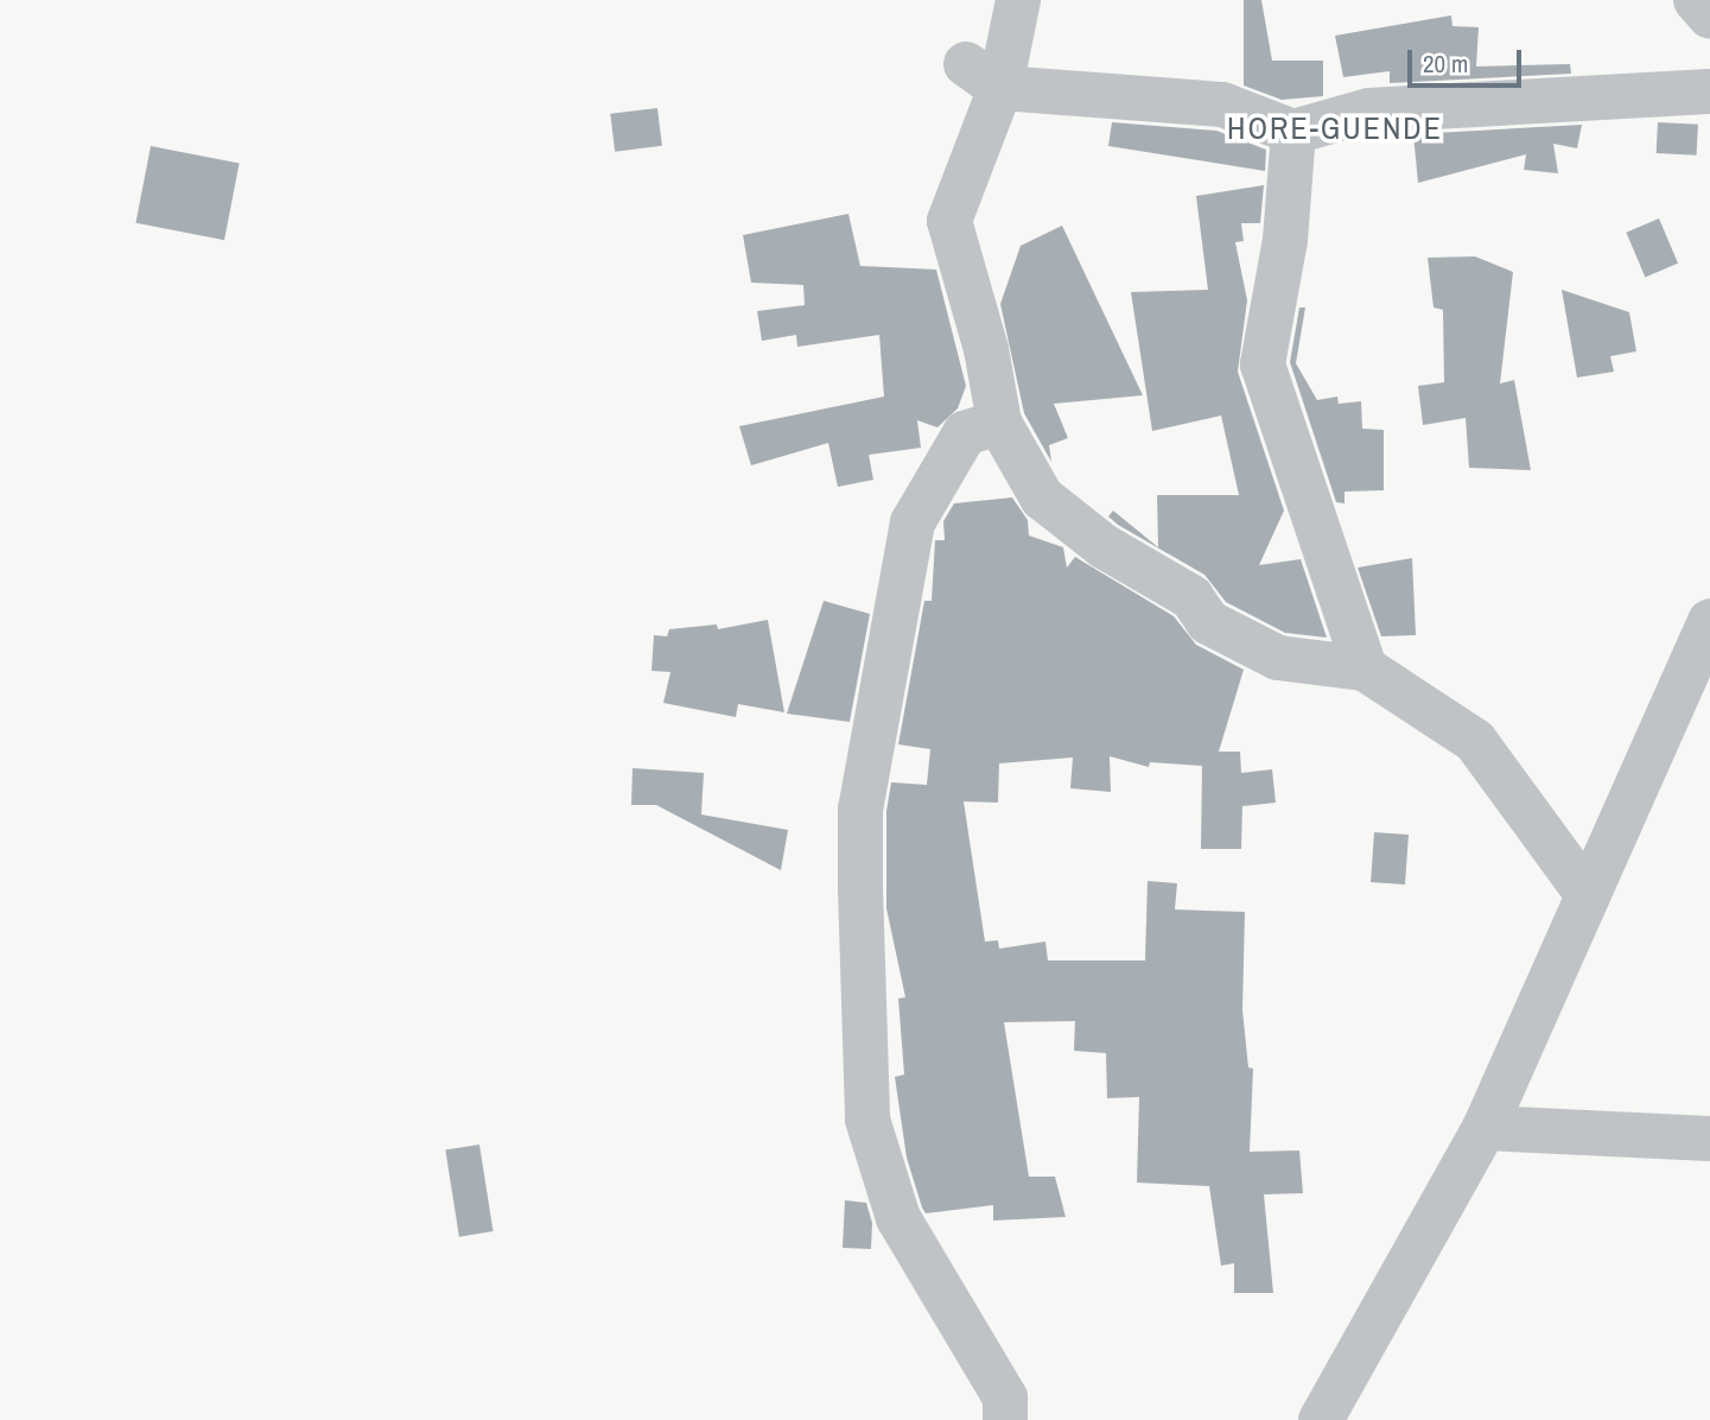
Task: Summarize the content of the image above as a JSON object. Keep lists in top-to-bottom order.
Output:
{
  "districts": ["HORE-GUENDE"],
  "scale_bar": "20 m"
}
